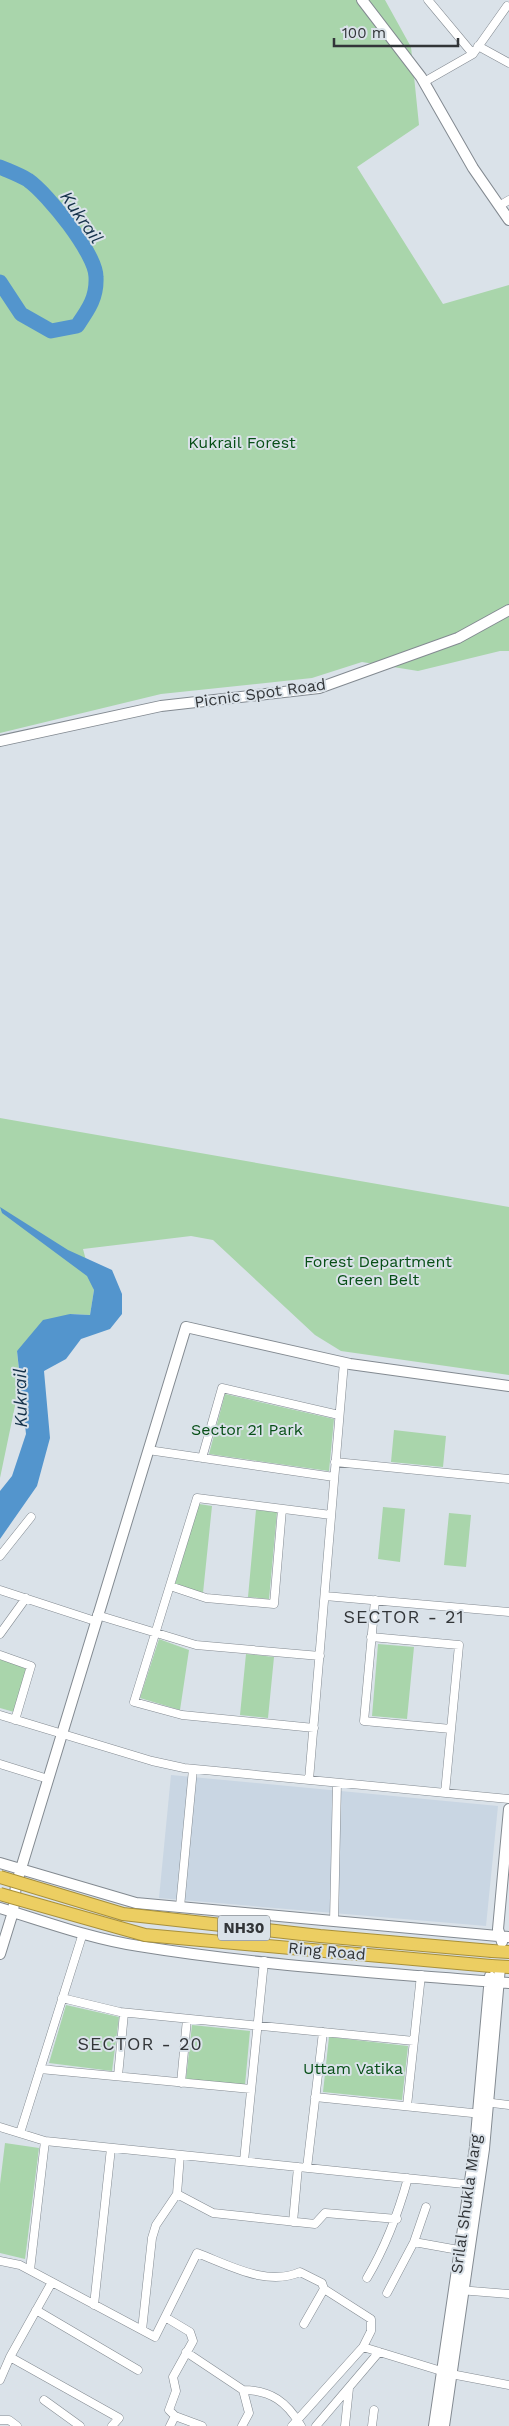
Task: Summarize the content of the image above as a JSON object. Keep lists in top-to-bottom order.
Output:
{
  "streets": {
    "highway": ["NH30", "Ring Road"],
    "street": ["Picnic Spot Road", "Srilal Shukla Marg"]
  },
  "crossings": [
    ["Ring Road", "Srilal Shukla Marg"]
  ],
  "districts": ["SECTOR - 21", "SECTOR - 20"],
  "water": ["Kukrail"],
  "parks": [
    "Kukrail Forest",
    "Forest Department Green Belt",
    "Sector 21 Park",
    "Uttam Vatika"
  ],
  "scale_bar": "100 m"
}
